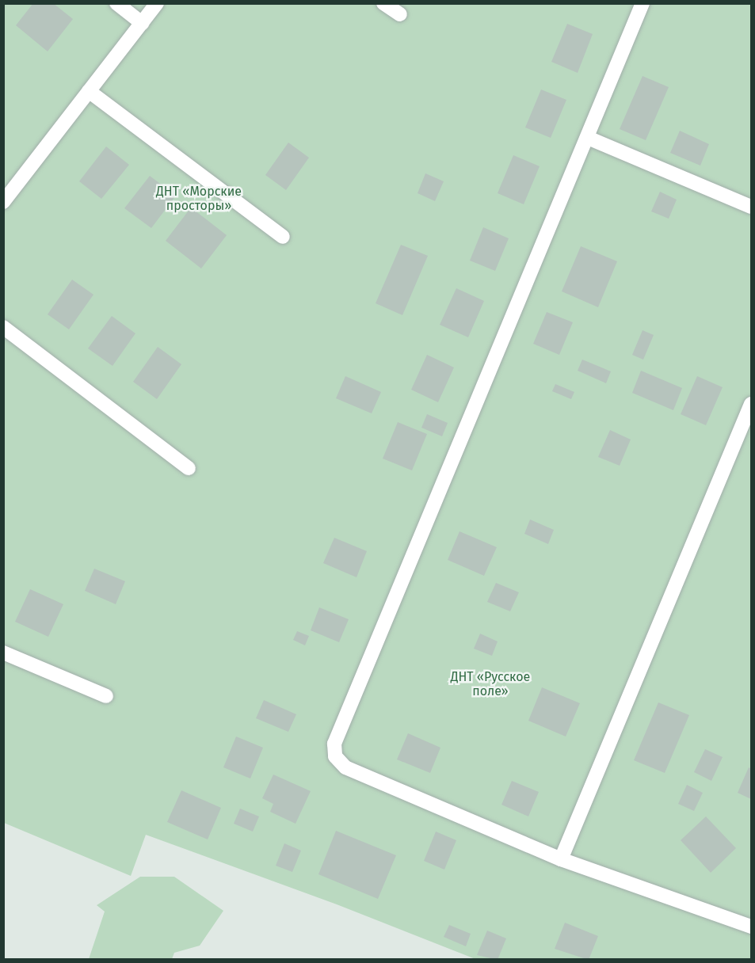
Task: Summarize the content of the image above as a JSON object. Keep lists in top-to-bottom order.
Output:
{
  "parks": ["ДНТ «Морские просторы»", "ДНТ «Русское поле»"]
}
